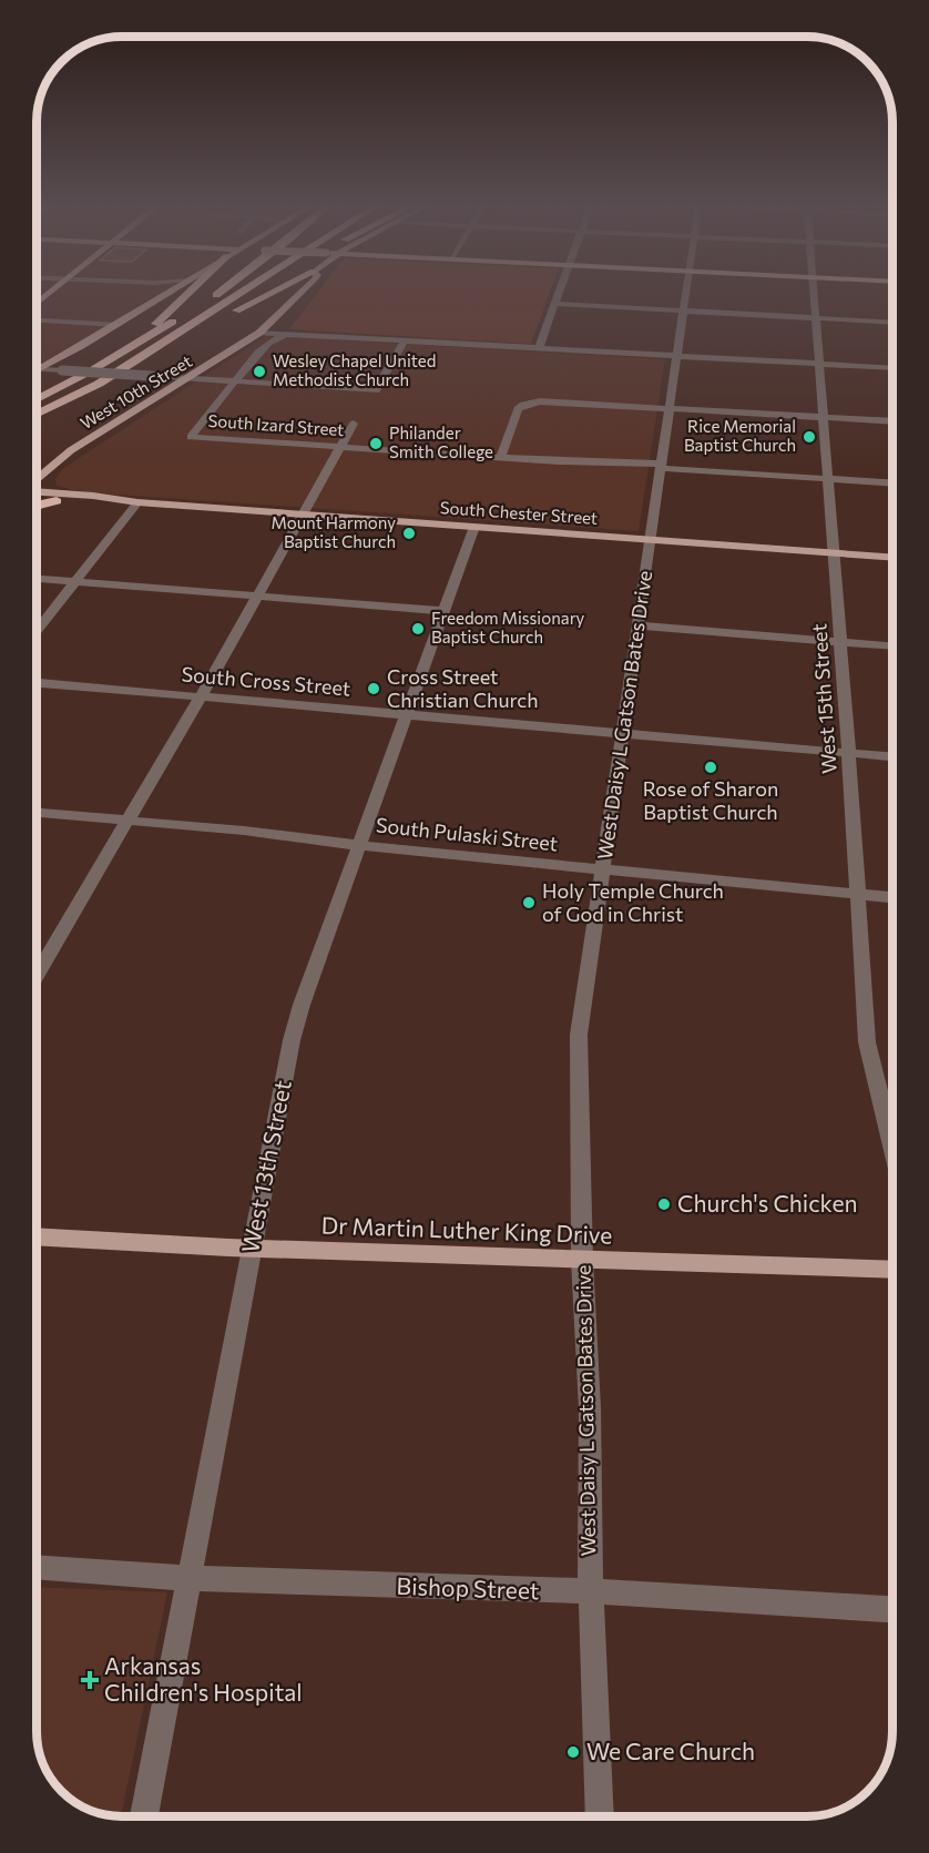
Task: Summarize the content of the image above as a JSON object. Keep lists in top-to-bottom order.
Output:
{
  "streets": {
    "main road": ["West 10th Street", "South Chester Street", "Dr Martin Luther King Drive"],
    "street": [
      "South Izard Street",
      "South Cross Street",
      "West 15th Street",
      "West Daisy L Gatson Bates Drive",
      "South Pulaski Street",
      "West 13th Street",
      "Bishop Street"
    ]
  },
  "crossings": [
    ["South Izard Street", "West 15th Street"],
    ["South Izard Street", "West Daisy L Gatson Bates Drive"],
    ["South Chester Street", "West 15th Street"],
    ["South Chester Street", "West Daisy L Gatson Bates Drive"],
    ["South Chester Street", "West 13th Street"],
    ["South Cross Street", "West 15th Street"],
    ["South Cross Street", "West Daisy L Gatson Bates Drive"],
    ["South Cross Street", "West 13th Street"],
    ["West 15th Street", "South Pulaski Street"],
    ["West Daisy L Gatson Bates Drive", "South Pulaski Street"],
    ["West Daisy L Gatson Bates Drive", "Dr Martin Luther King Drive"],
    ["West Daisy L Gatson Bates Drive", "Bishop Street"],
    ["South Pulaski Street", "West 13th Street"],
    ["West 13th Street", "Dr Martin Luther King Drive"],
    ["West 13th Street", "Bishop Street"]
  ],
  "places": {
    "other": [
      "Wesley Chapel United Methodist Church",
      "Rice Memorial Baptist Church",
      "Philander Smith College",
      "Mount Harmony Baptist Church",
      "Freedom Missionary Baptist Church",
      "Cross Street Christian Church",
      "Rose of Sharon Baptist Church",
      "Holy Temple Church of God in Christ",
      "Church's Chicken",
      "We Care Church"
    ],
    "health": ["Arkansas Children's Hospital"]
  }
}
